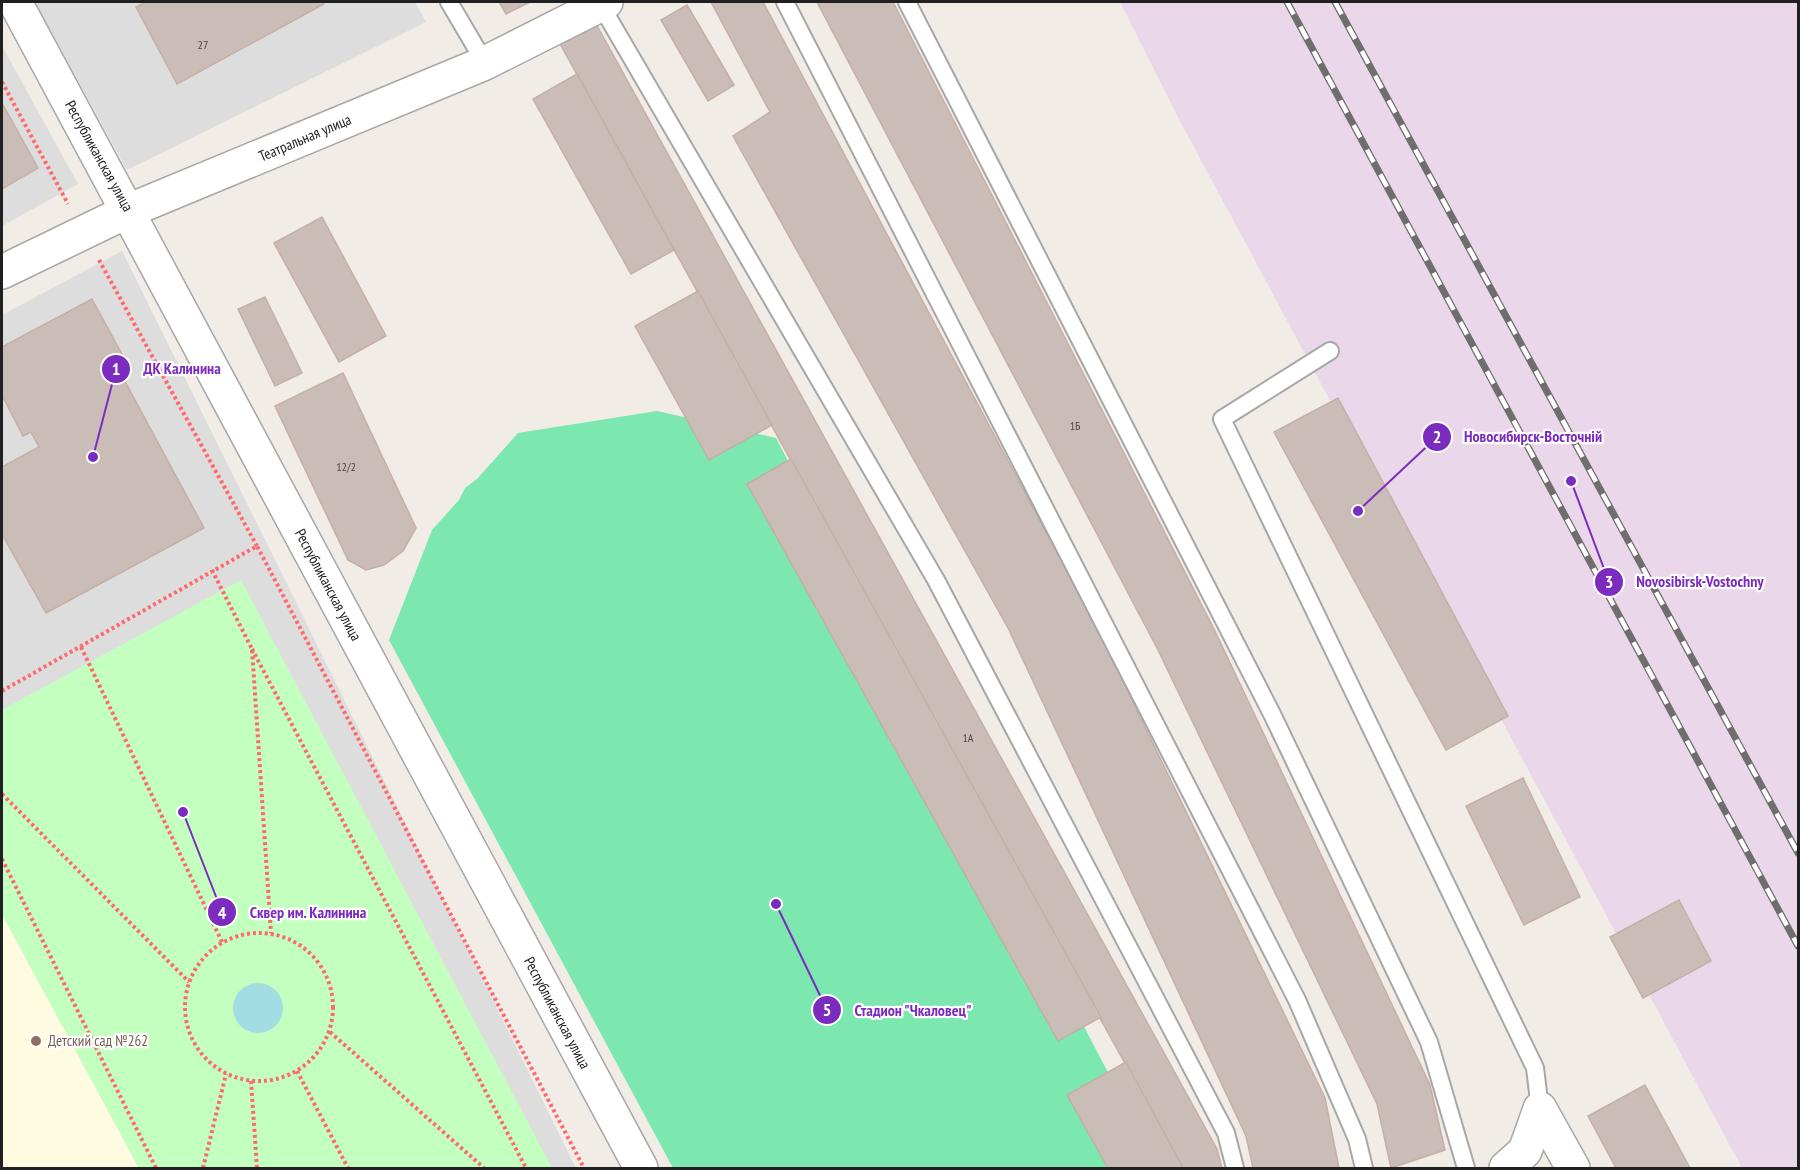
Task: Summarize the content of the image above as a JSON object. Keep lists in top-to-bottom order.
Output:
{
  "streets": {
    "street": ["Театральная улица", "Республиканская улица"]
  },
  "crossings": [
    ["Театральная улица", "Республиканская улица"]
  ],
  "places": [
    "ДК Калинина",
    "Novosibirsk-Vostochny",
    "Новосибирск-Восточній",
    "Сквер им. Калинина",
    "Стадион \"Чкаловец\"",
    "Детский сад №262"
  ],
  "house_numbers": [
    "27",
    "1Б",
    "12/2",
    "1А"
  ]
}
